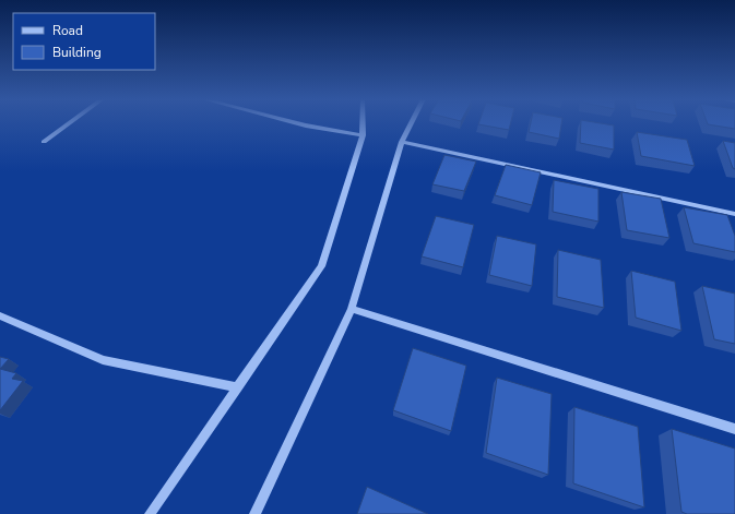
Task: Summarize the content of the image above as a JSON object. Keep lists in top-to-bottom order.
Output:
{
  "legend": ["Road", "Building"]
}
